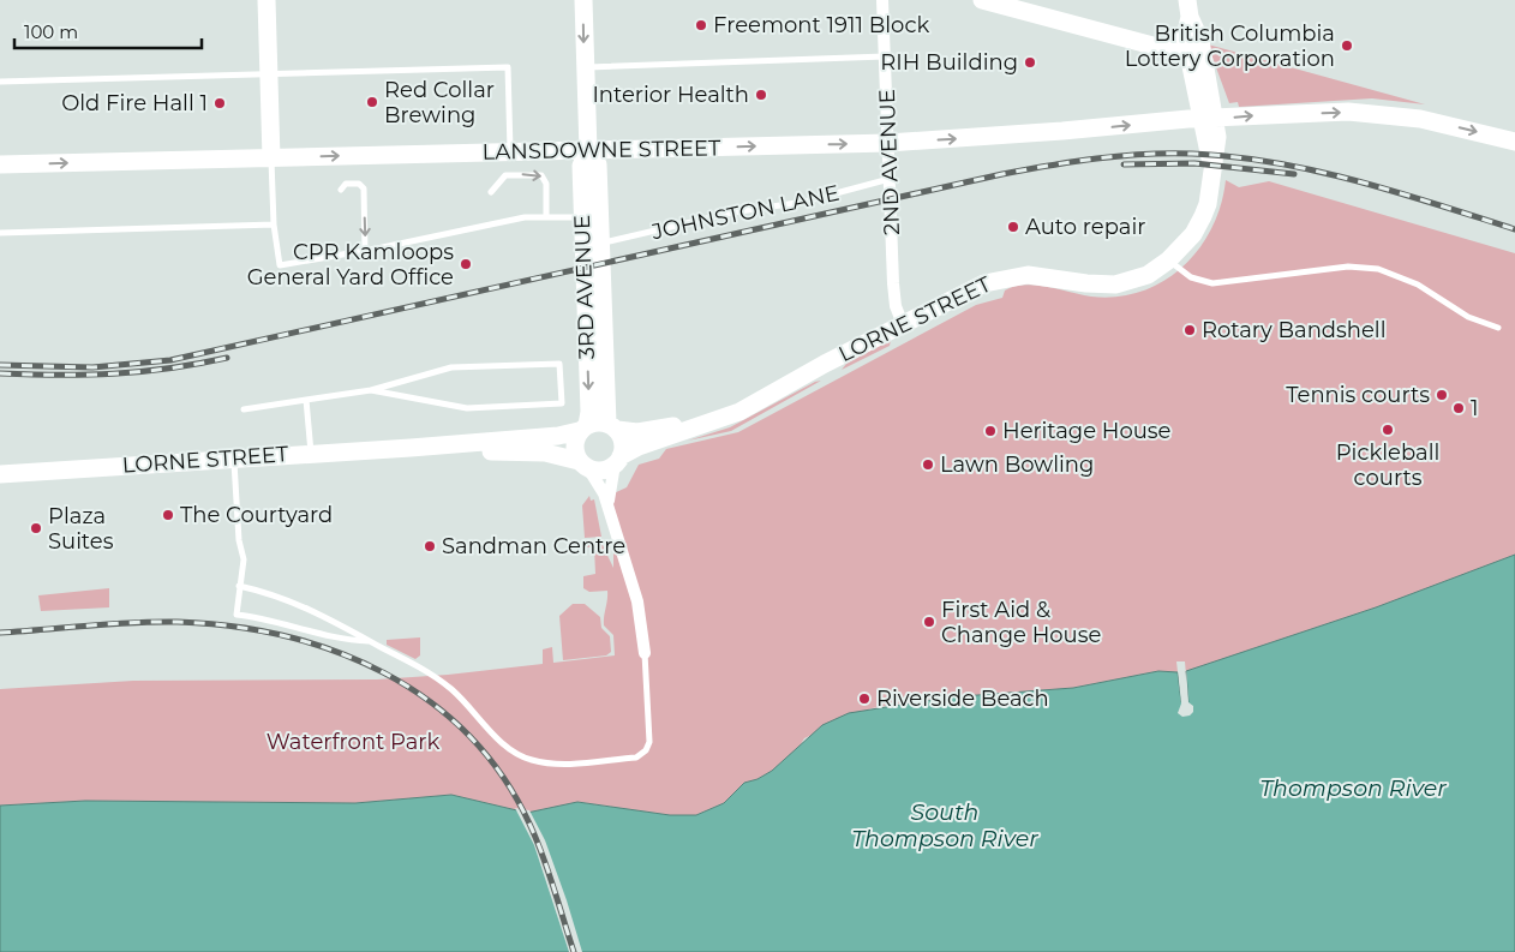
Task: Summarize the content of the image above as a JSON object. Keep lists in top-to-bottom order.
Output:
{
  "streets": {
    "street": [
      "LANSDOWNE STREET",
      "2ND AVENUE",
      "3RD AVENUE",
      "LORNE STREET"
    ],
    "lane": ["JOHNSTON LANE"]
  },
  "crossings": [
    ["LANSDOWNE STREET", "2ND AVENUE"],
    ["LANSDOWNE STREET", "3RD AVENUE"],
    ["LANSDOWNE STREET", "LORNE STREET"],
    ["2ND AVENUE", "JOHNSTON LANE"],
    ["2ND AVENUE", "LORNE STREET"],
    ["JOHNSTON LANE", "3RD AVENUE"],
    ["3RD AVENUE", "LORNE STREET"]
  ],
  "one_way": ["LANSDOWNE STREET"],
  "water": ["Thompson River", "South Thompson River"],
  "parks": ["Waterfront Park"],
  "places": [
    "Freemont 1911 Block",
    "British Columbia Lottery Corporation",
    "RIH Building",
    "Interior Health",
    "Red Collar Brewing",
    "Old Fire Hall 1",
    "Auto repair",
    "CPR Kamloops General Yard Office",
    "Rotary Bandshell",
    "Tennis courts",
    "1",
    "Pickleball courts",
    "Heritage House",
    "Lawn Bowling",
    "The Courtyard",
    "Plaza Suites",
    "Sandman Centre",
    "First Aid & Change House",
    "Riverside Beach"
  ],
  "scale_bar": "100 m"
}
